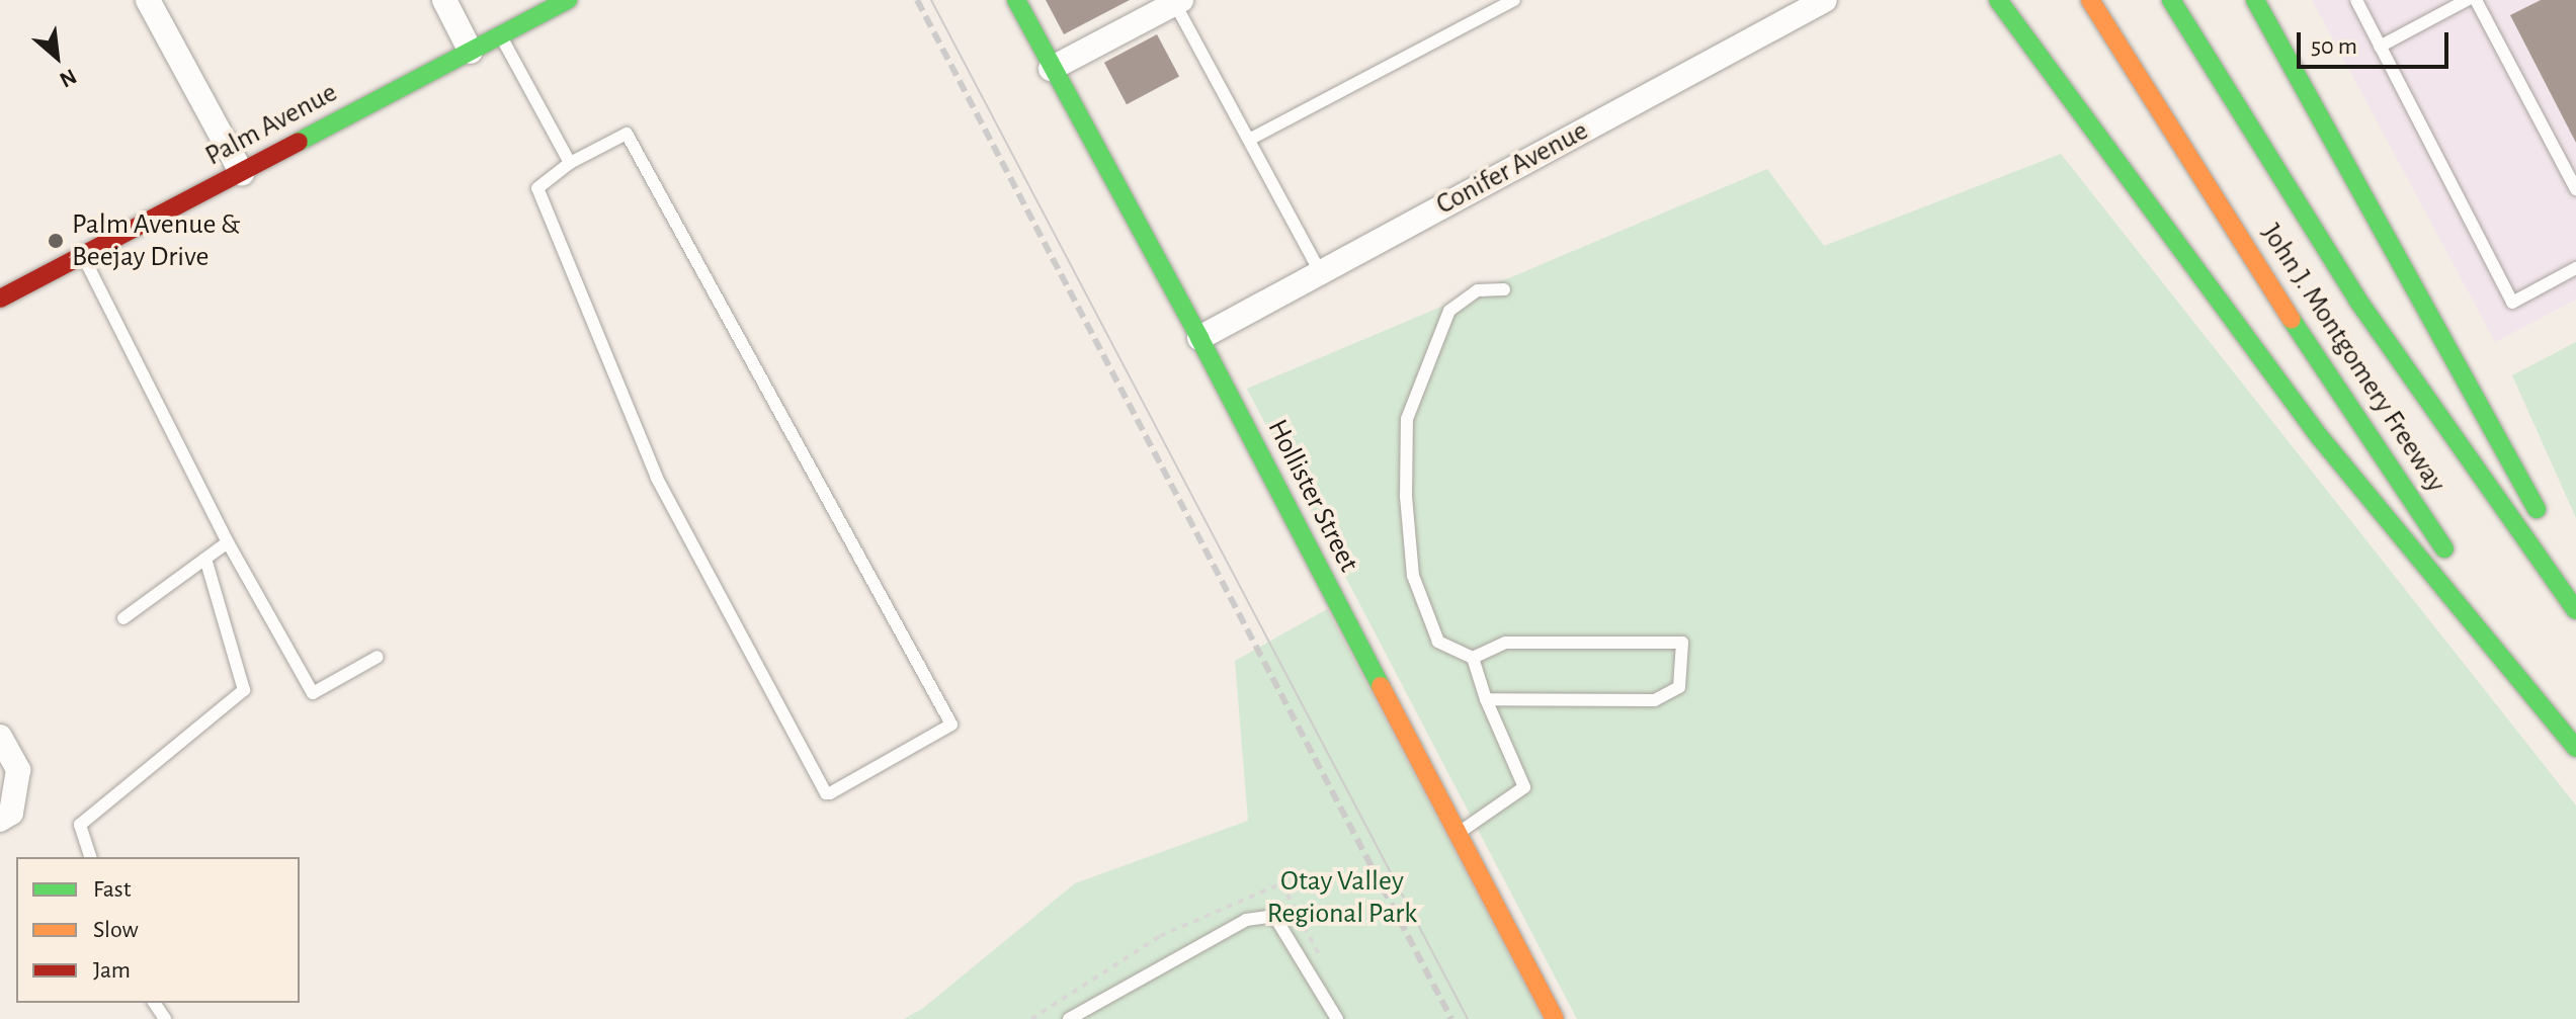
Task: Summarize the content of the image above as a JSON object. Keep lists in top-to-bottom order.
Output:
{
  "streets": {
    "main road": ["Palm Avenue", "John J. Montgomery Freeway", "Hollister Street"],
    "street": ["Conifer Avenue"]
  },
  "crossings": [
    ["Conifer Avenue", "Hollister Street"]
  ],
  "parks": ["Otay Valley Regional Park"],
  "places": ["Palm Avenue & Beejay Drive"],
  "legend": ["Fast", "Slow", "Jam"],
  "scale_bar": "50 m",
  "north": "bottom right"
}
